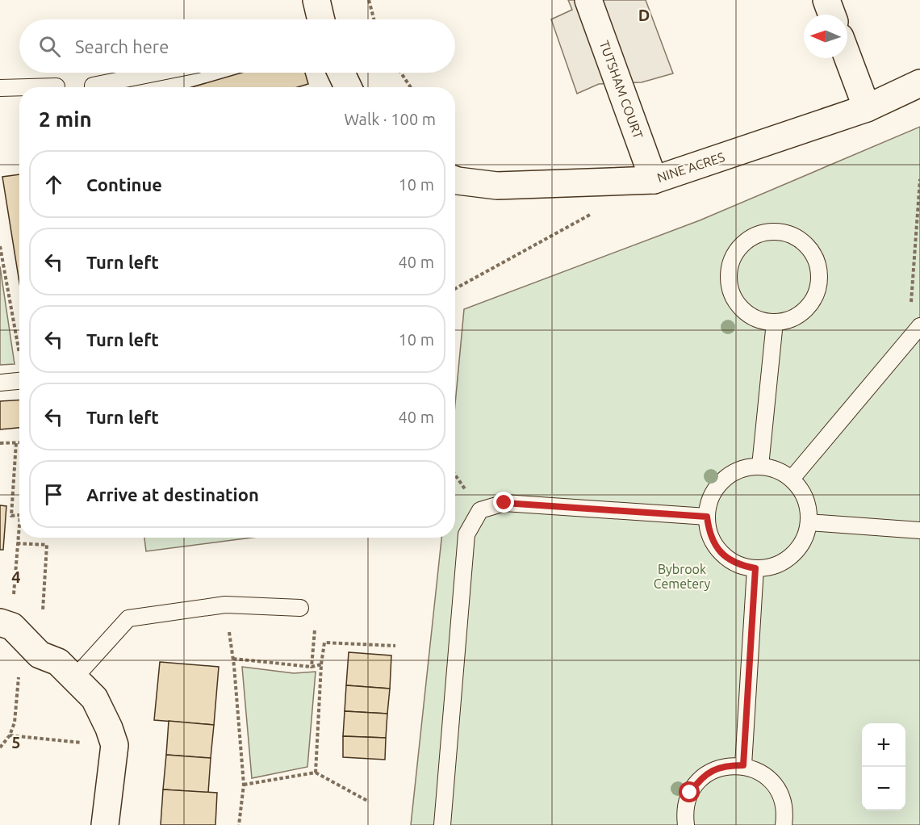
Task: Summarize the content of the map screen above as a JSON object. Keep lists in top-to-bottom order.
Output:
{
  "streets": {
    "street": ["TUTSHAM COURT", "NINE ACRES"]
  },
  "crossings": [
    ["TUTSHAM COURT", "NINE ACRES"]
  ],
  "parks": ["Bybrook Cemetery"],
  "north": "left",
  "page": {
    "search": "Search here",
    "heading": ["2 min", "Walk · 100 m"],
    "list": [
      ["Continue", "10 m"],
      ["Turn left", "40 m"],
      ["Turn left", "10 m"],
      ["Turn left", "40 m"],
      "Arrive at destination"
    ],
    "map_buttons": ["+", "−"]
  },
  "grid": {
    "columns": ["D"],
    "rows": ["4", "5"]
  }
}
